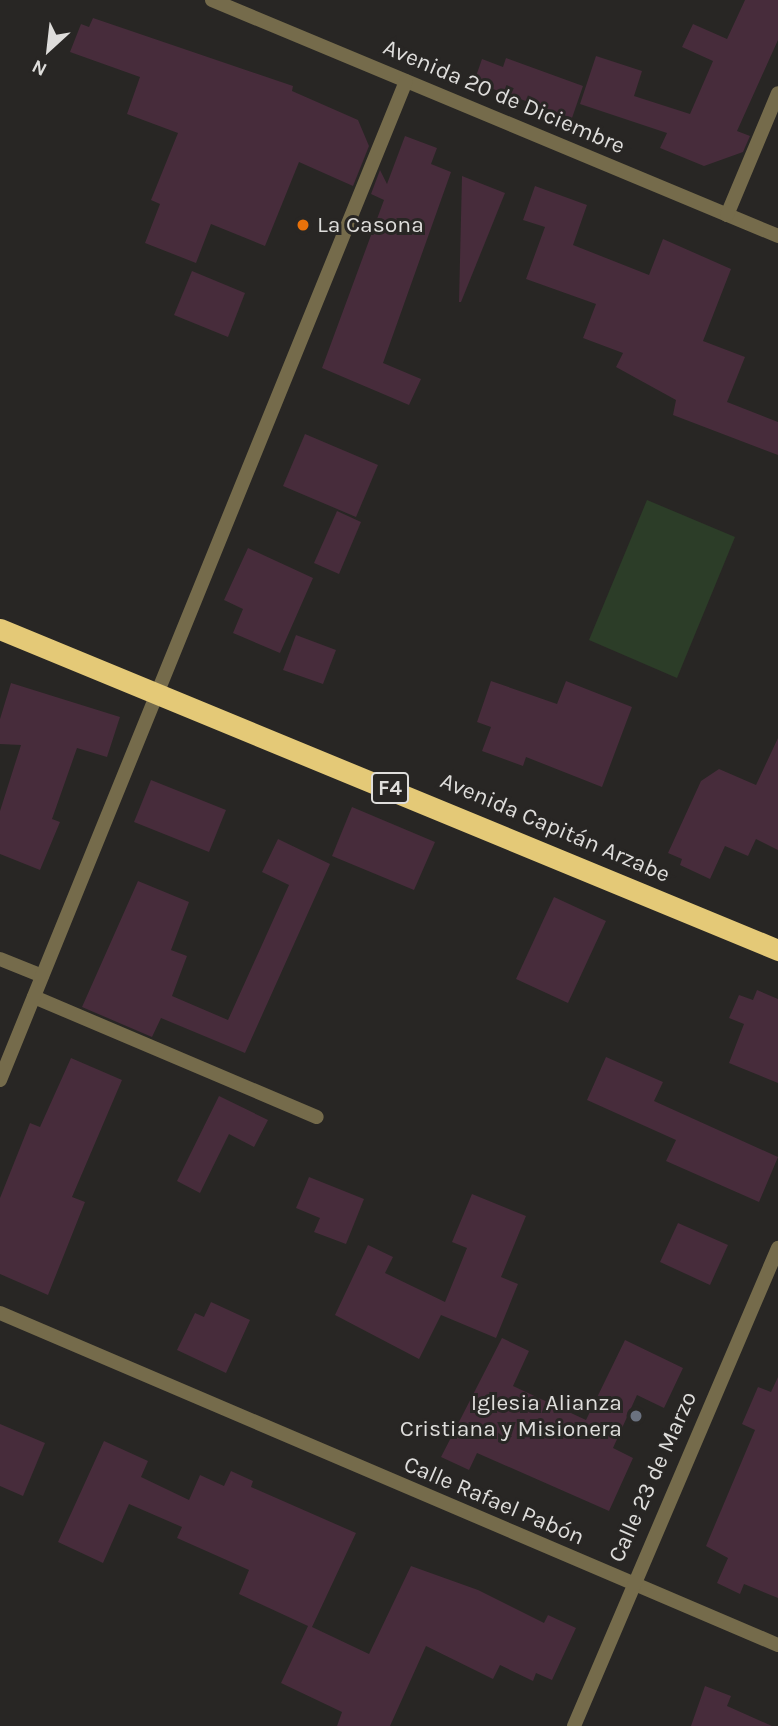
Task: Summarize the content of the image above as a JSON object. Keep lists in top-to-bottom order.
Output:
{
  "streets": {
    "highway": ["F4", "Avenida Capitán Arzabe"],
    "street": ["Avenida 20 de Diciembre", "Calle 23 de Marzo", "Calle Rafael Pabón"]
  },
  "crossings": [
    ["Calle 23 de Marzo", "Calle Rafael Pabón"]
  ],
  "places": ["La Casona", "Iglesia Alianza Cristiana y Misionera"],
  "north": "bottom left"
}
